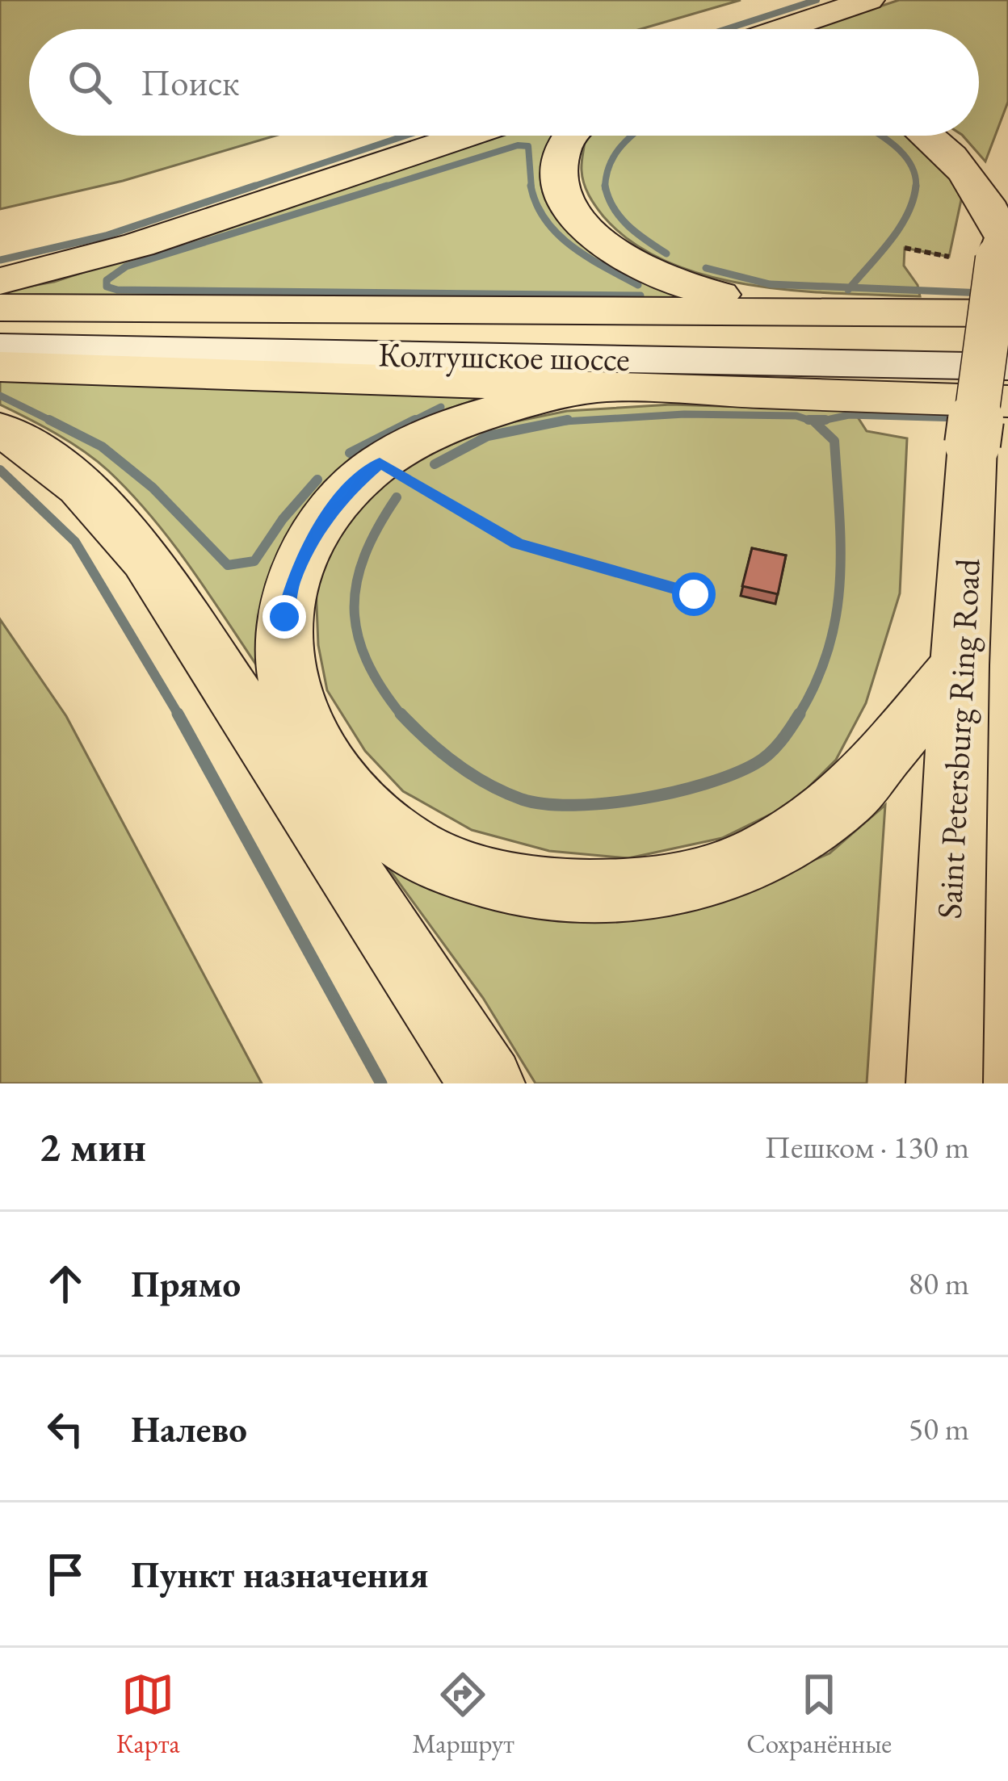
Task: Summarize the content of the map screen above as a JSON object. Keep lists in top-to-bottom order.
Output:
{
  "streets": {
    "main road": ["Колтушское шоссе", "Saint Petersburg Ring Road"]
  },
  "page": {
    "search": "Поиск",
    "heading": ["2 мин", "Пешком · 130 m"],
    "list": [
      ["Прямо", "80 m"],
      ["Налево", "50 m"],
      "Пункт назначения"
    ],
    "nav": ["Карта", "Маршрут", "Сохранённые"]
  }
}
